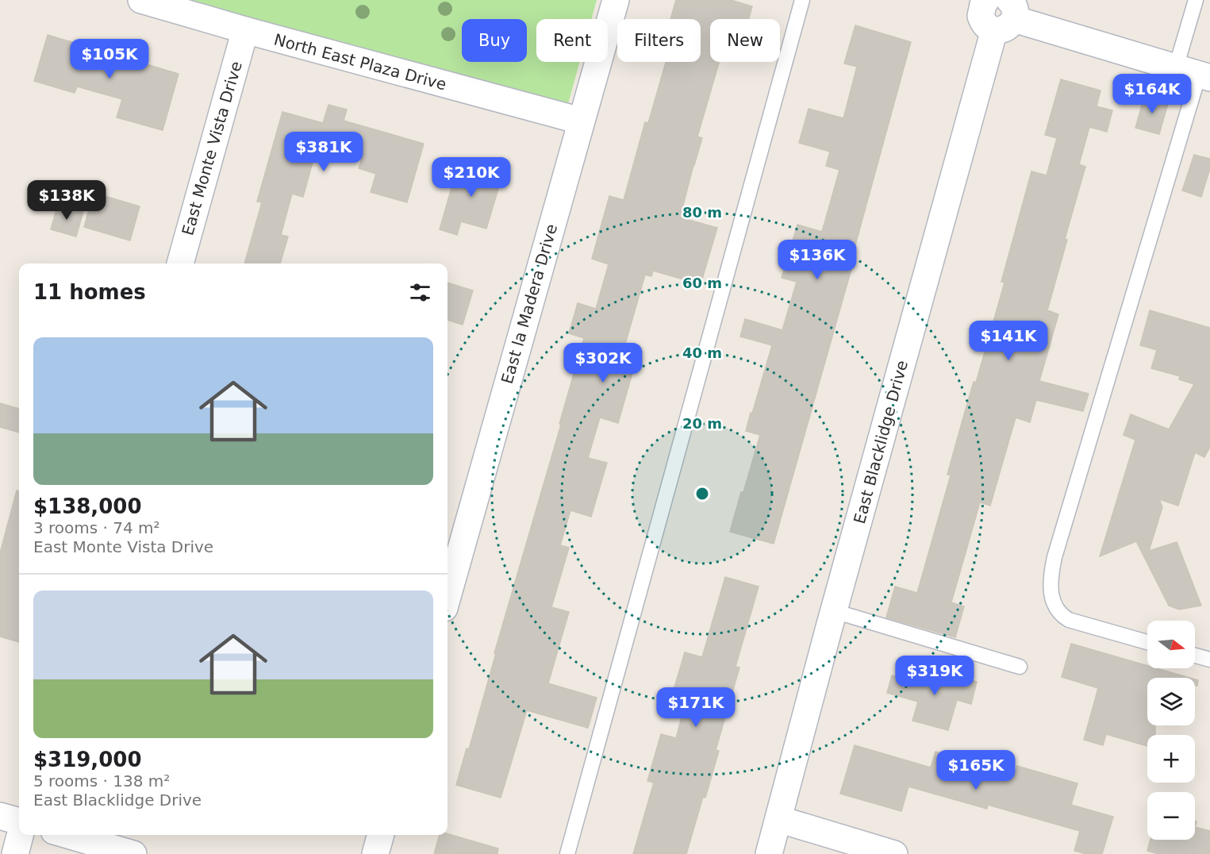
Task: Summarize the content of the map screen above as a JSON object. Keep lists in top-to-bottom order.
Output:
{
  "streets": {
    "street": [
      "North East Plaza Drive",
      "East Monte Vista Drive",
      "East la Madera Drive",
      "East Blacklidge Drive"
    ]
  },
  "crossings": [
    ["North East Plaza Drive", "East Monte Vista Drive"],
    ["North East Plaza Drive", "East la Madera Drive"]
  ],
  "north": "right",
  "page": {
    "chip": [
      "Buy",
      "Rent",
      "Filters",
      "New"
    ],
    "price": [
      "$105K",
      "$164K",
      "$381K",
      "$210K",
      "$138K",
      "$136K",
      "$141K",
      "$302K",
      "$319K",
      "$171K",
      "$165K"
    ],
    "heading": "11 homes",
    "list": [
      {
        "name": "$138,000",
        "note": "3 rooms · 74 m² · East Monte Vista Drive"
      },
      {
        "name": "$319,000",
        "note": "5 rooms · 138 m² · East Blacklidge Drive"
      }
    ],
    "map_buttons": ["+", "−"]
  },
  "rings": [
    "80 m",
    "60 m",
    "40 m",
    "20 m"
  ]
}
